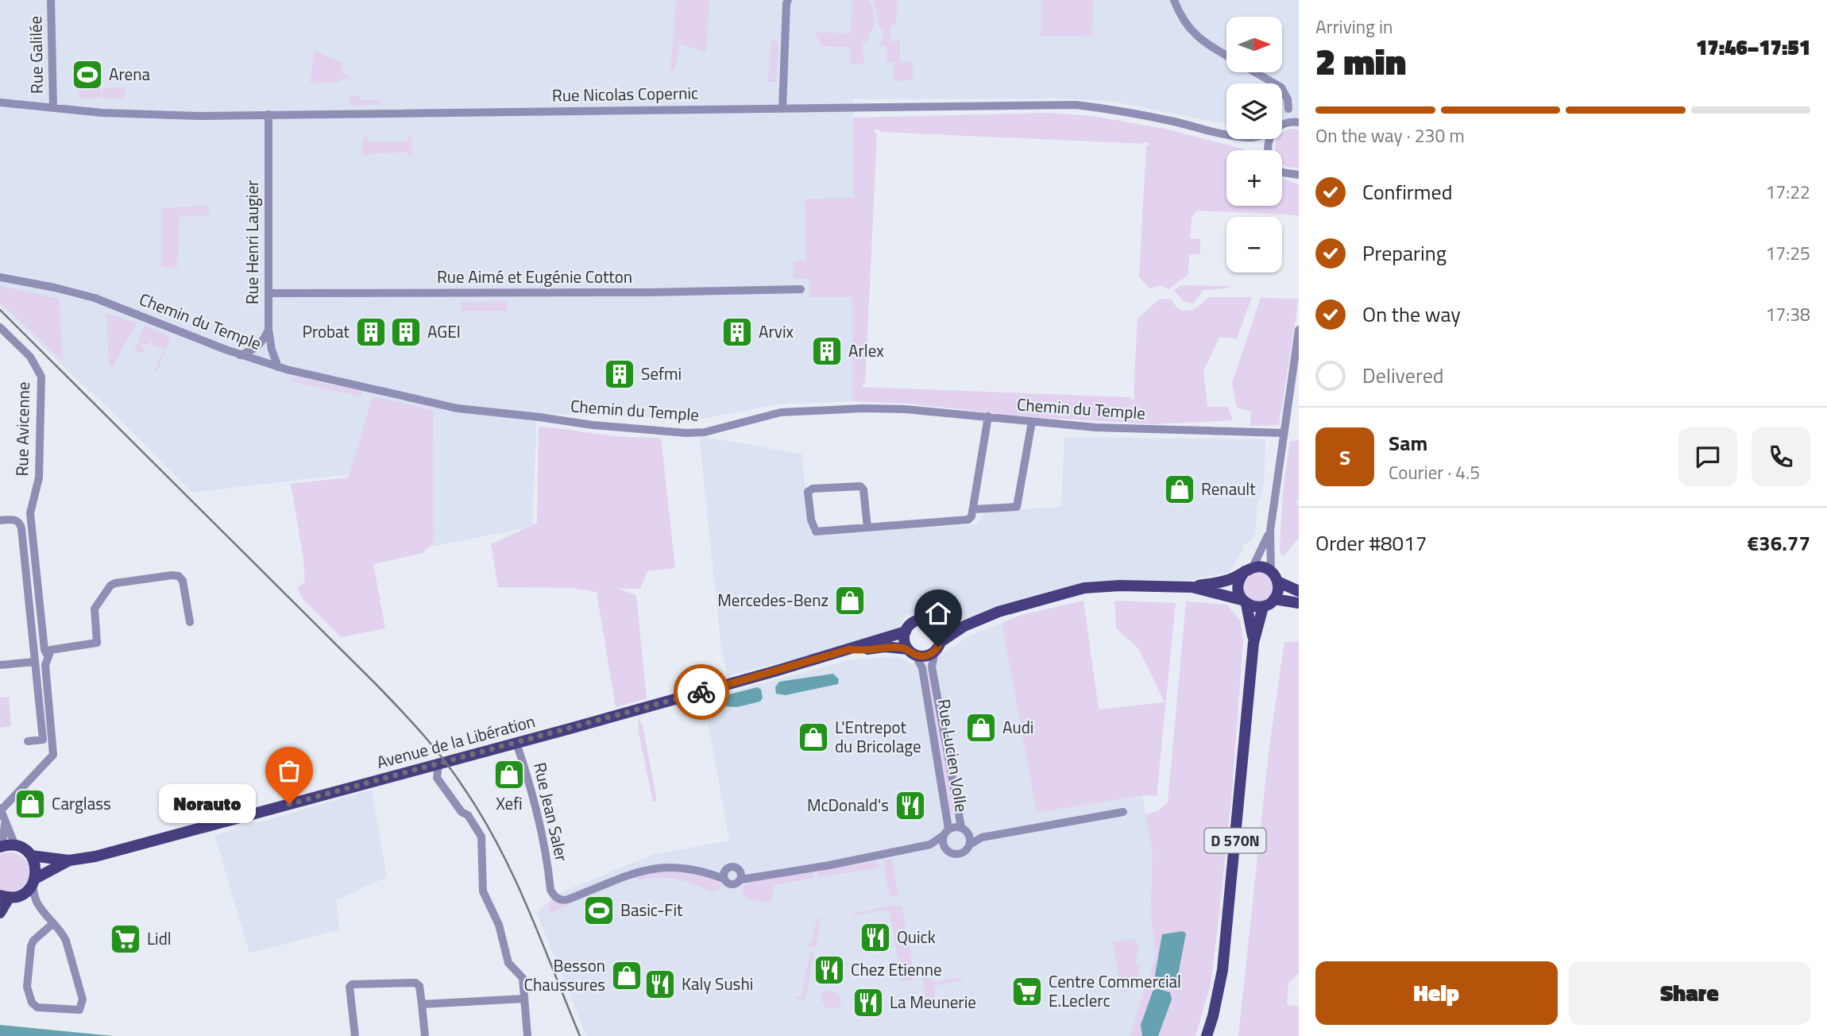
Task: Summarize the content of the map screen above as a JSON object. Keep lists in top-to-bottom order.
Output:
{
  "streets": {
    "main road": ["Avenue de la Libération", "D 570N"],
    "street": [
      "Rue Galilée",
      "Rue Nicolas Copernic",
      "Rue Henri Laugier",
      "Rue Aimé et Eugénie Cotton",
      "Chemin du Temple",
      "Rue Avicenne",
      "Rue Lucien Volle",
      "Rue Jean Saler"
    ]
  },
  "crossings": [
    ["Rue Galilée", "Rue Nicolas Copernic"],
    ["Rue Nicolas Copernic", "Rue Henri Laugier"],
    ["Rue Henri Laugier", "Rue Aimé et Eugénie Cotton"],
    ["Rue Henri Laugier", "Chemin du Temple"],
    ["Avenue de la Libération", "Rue Lucien Volle"],
    ["Avenue de la Libération", "Rue Jean Saler"]
  ],
  "places": {
    "sports": ["Arena", "Basic-Fit"],
    "building": [
      "Probat",
      "AGEI",
      "Arvix",
      "Arlex",
      "Sefmi"
    ],
    "shop": [
      "Renault",
      "Mercedes-Benz",
      "Audi",
      "L'Entrepot du Bricolage",
      "Xefi",
      "Carglass",
      "Besson Chaussures"
    ],
    "other": ["Norauto"],
    "restaurant": [
      "McDonald's",
      "Quick",
      "Chez Etienne",
      "Kaly Sushi",
      "La Meunerie"
    ],
    "supermarket": ["Lidl", "Centre Commercial E.Leclerc"]
  },
  "north": "right",
  "page": {
    "heading": ["2 min", "Arriving in", "17:46–17:51"],
    "panel": [
      "Sam",
      "Courier · 4.5",
      "Order #8017",
      "€36.77"
    ],
    "map_buttons": ["+", "−"],
    "bar": "On the way · 230 m",
    "list": [
      ["Confirmed", "17:22"],
      ["Preparing", "17:25"],
      ["On the way", "17:38"],
      "Delivered"
    ],
    "round": "S",
    "bubble": "Norauto",
    "buttons": ["Help", "Share"]
  }
}
